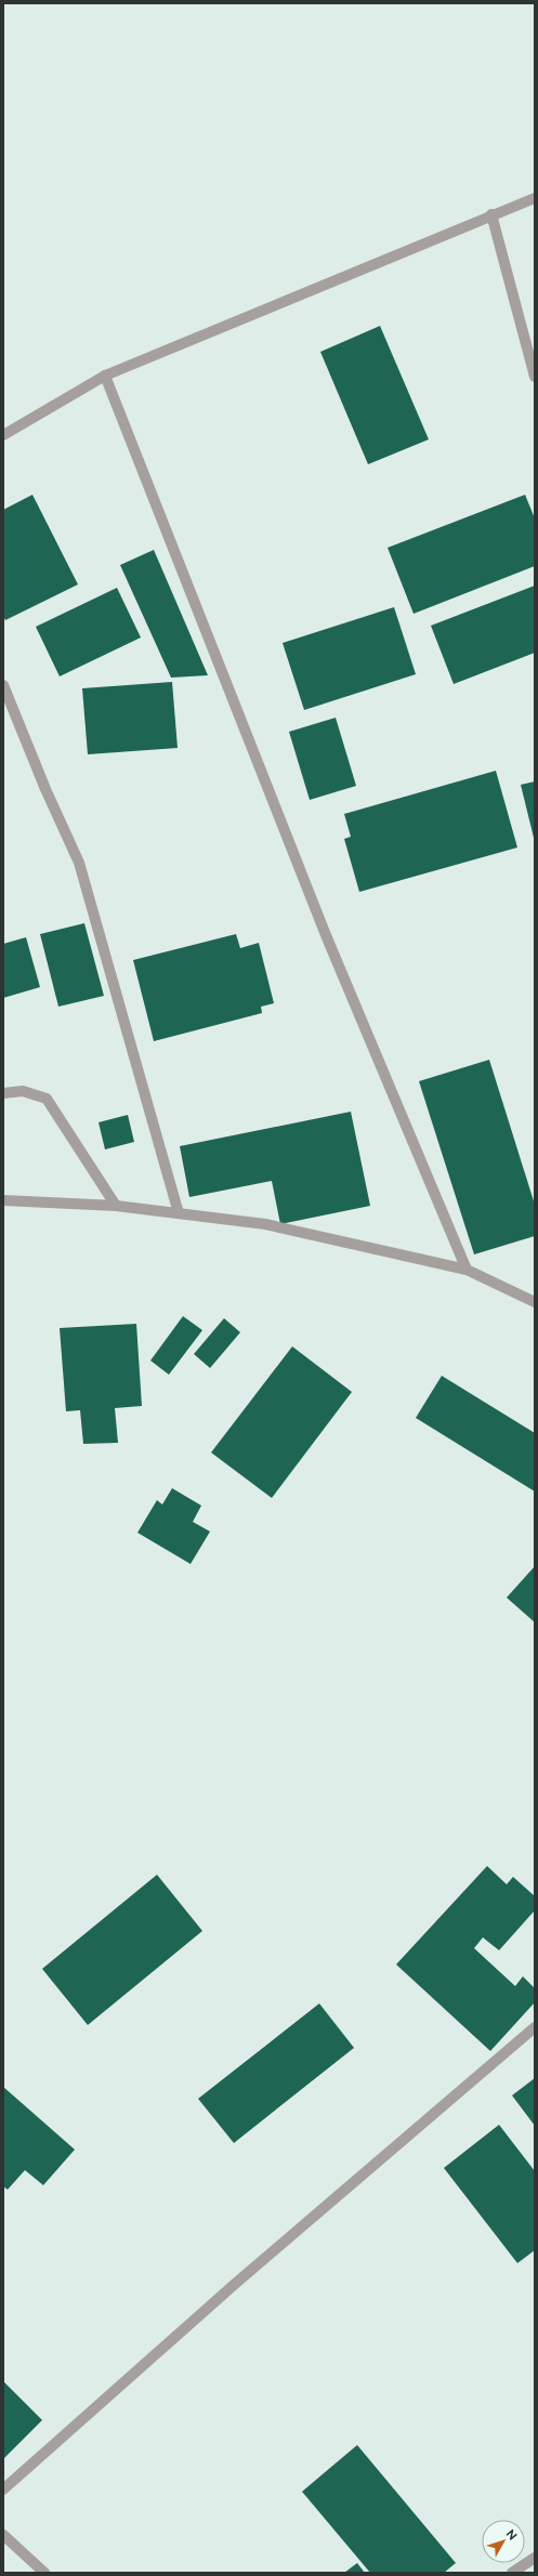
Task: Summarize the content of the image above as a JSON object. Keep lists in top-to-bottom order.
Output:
{
  "north": "top right"
}
